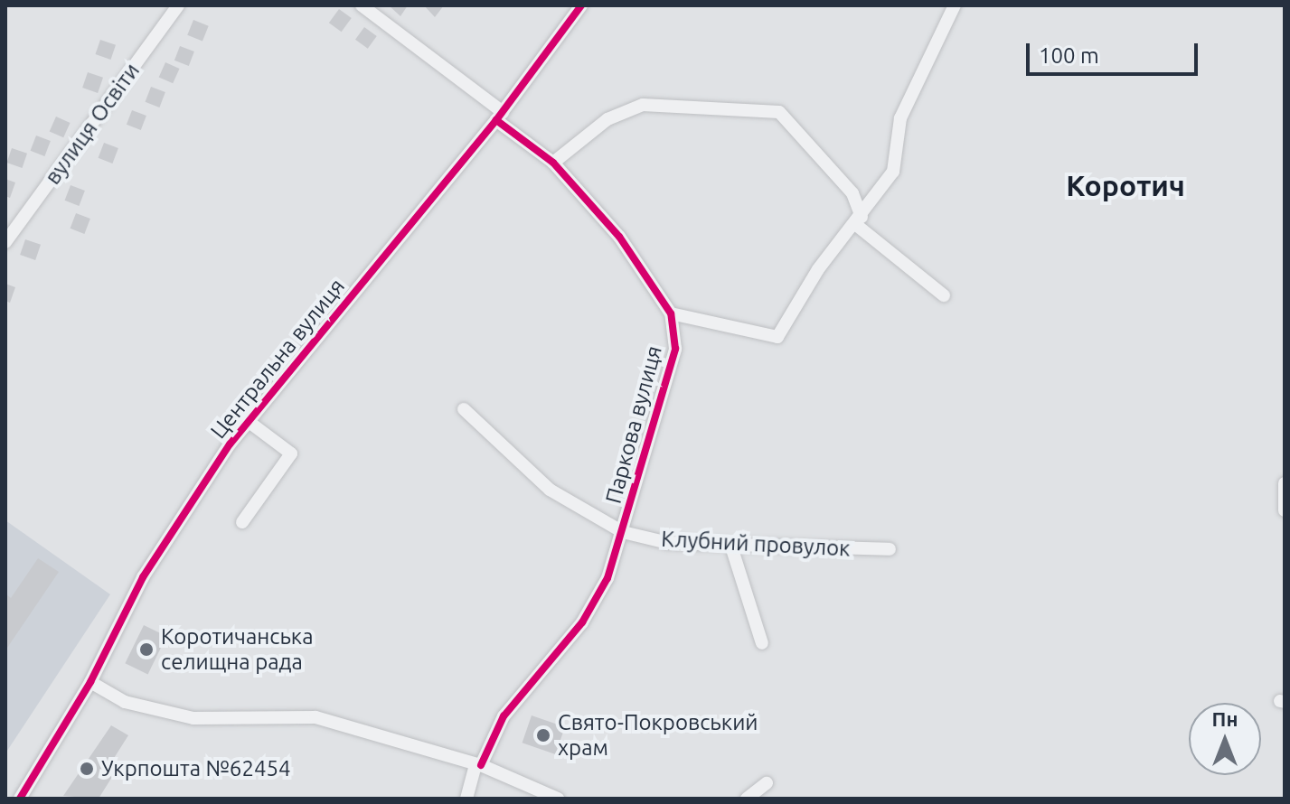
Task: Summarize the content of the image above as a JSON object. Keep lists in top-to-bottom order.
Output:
{
  "streets": {
    "street": [
      "вулиця Освіти",
      "Центральна вулиця",
      "Паркова вулиця",
      "Клубний провулок"
    ]
  },
  "crossings": [
    ["Центральна вулиця", "Паркова вулиця"],
    ["Паркова вулиця", "Клубний провулок"]
  ],
  "districts": ["Коротич"],
  "places": ["Коротичанська селищна рада", "Свято-Покровський храм", "Укрпошта №62454"],
  "scale_bar": "100 m",
  "north": "top"
}
